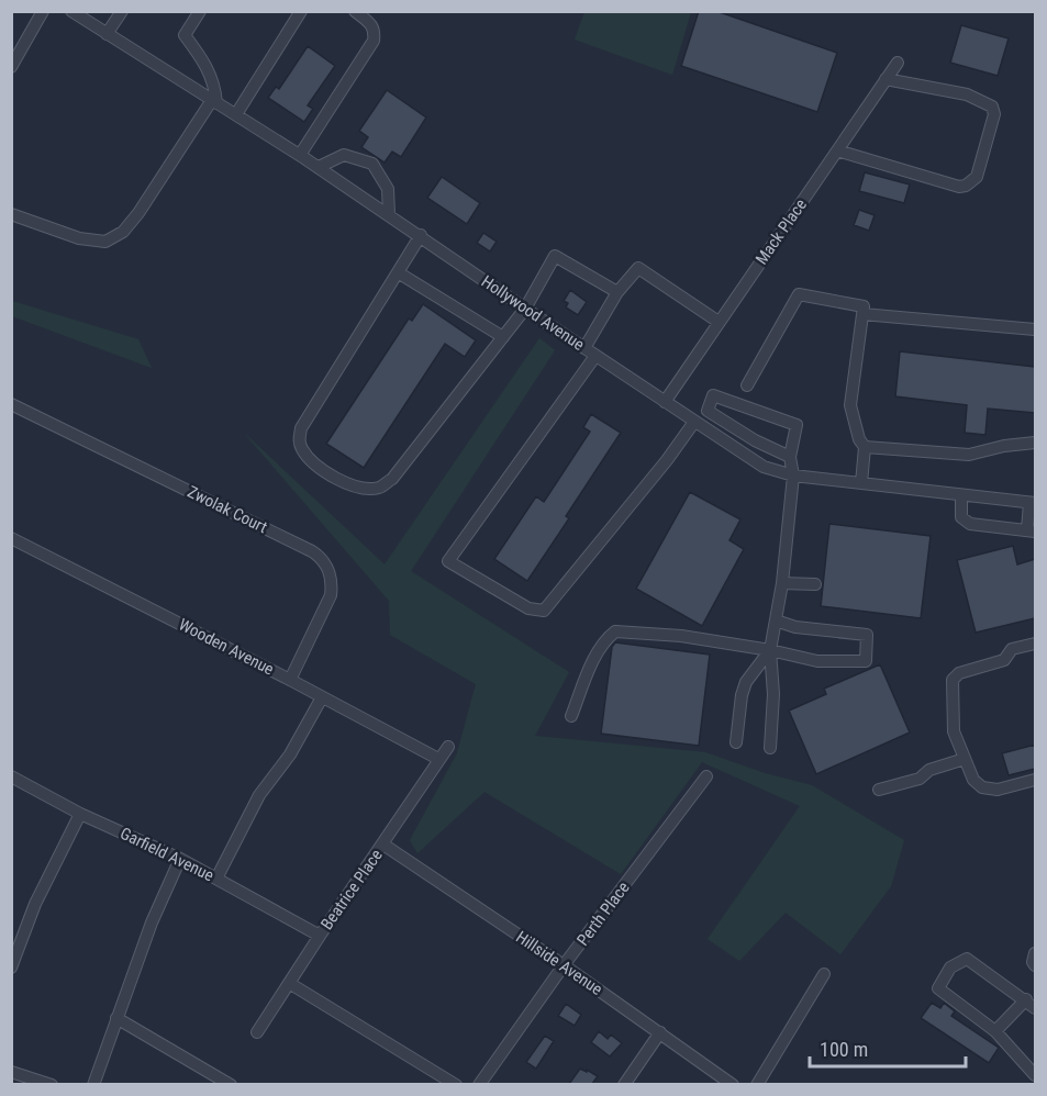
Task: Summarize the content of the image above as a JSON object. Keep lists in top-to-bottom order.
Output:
{
  "streets": {
    "street": [
      "Mack Place",
      "Hollywood Avenue",
      "Zwolak Court",
      "Wooden Avenue",
      "Garfield Avenue",
      "Beatrice Place",
      "Perth Place",
      "Hillside Avenue"
    ]
  },
  "crossings": [
    ["Mack Place", "Hollywood Avenue"],
    ["Zwolak Court", "Wooden Avenue"],
    ["Wooden Avenue", "Beatrice Place"],
    ["Garfield Avenue", "Beatrice Place"],
    ["Beatrice Place", "Hillside Avenue"],
    ["Perth Place", "Hillside Avenue"]
  ],
  "scale_bar": "100 m"
}
